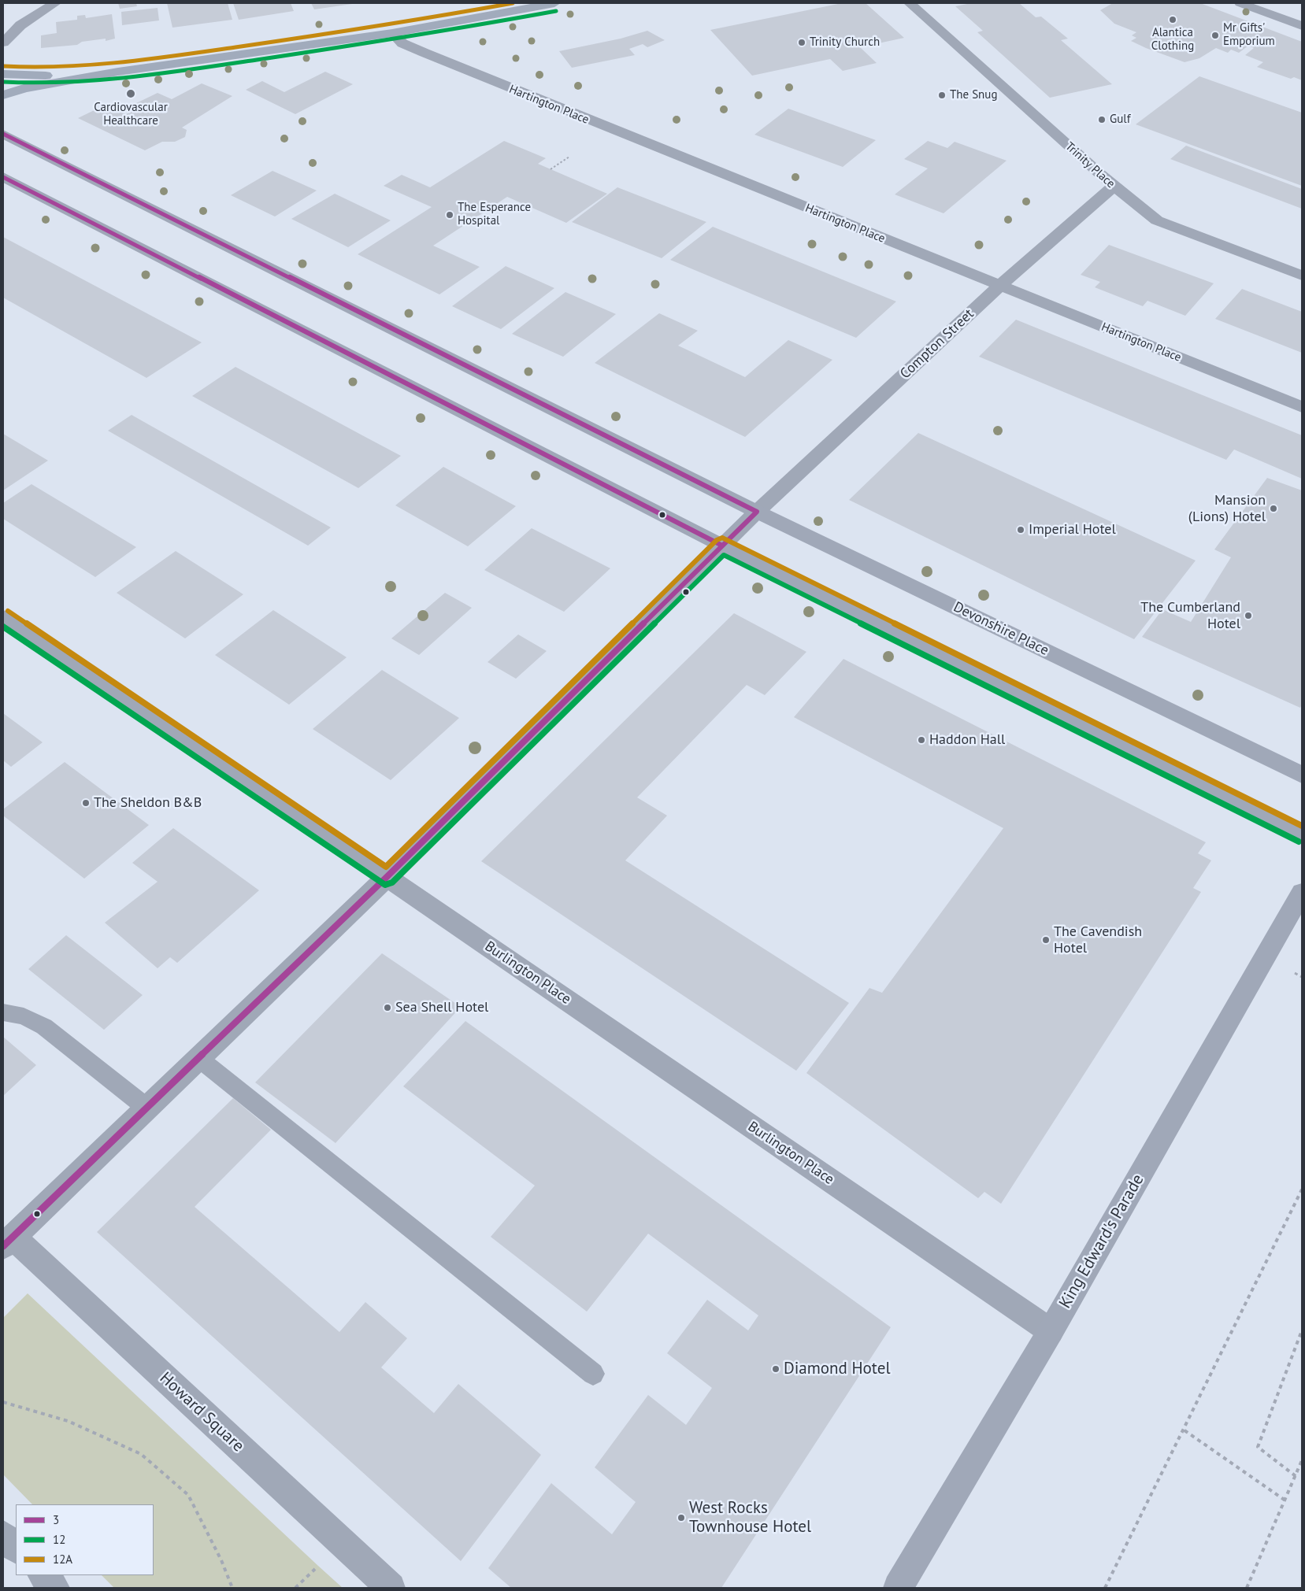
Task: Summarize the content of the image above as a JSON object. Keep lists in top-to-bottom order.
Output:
{
  "streets": {
    "main road": ["Devonshire Place", "King Edward's Parade"],
    "street": [
      "Hartington Place",
      "Trinity Place",
      "Compton Street",
      "Burlington Place",
      "Howard Square"
    ]
  },
  "crossings": [
    ["Hartington Place", "Compton Street"],
    ["Trinity Place", "Compton Street"],
    ["Compton Street", "Devonshire Place"],
    ["Compton Street", "Burlington Place"],
    ["Compton Street", "Howard Square"],
    ["Burlington Place", "King Edward's Parade"]
  ],
  "places": [
    "Alantica Clothing",
    "Mr Gifts' Emporium",
    "Trinity Church",
    "Cardiovascular Healthcare",
    "The Snug",
    "Gulf",
    "The Esperance Hospital",
    "Mansion (Lions) Hotel",
    "Imperial Hotel",
    "The Cumberland Hotel",
    "Haddon Hall",
    "The Sheldon B&B",
    "The Cavendish Hotel",
    "Sea Shell Hotel",
    "Diamond Hotel",
    "West Rocks Townhouse Hotel"
  ],
  "lines": ["transit line 12A", "transit line 12", "transit line 3"],
  "legend": ["3", "12", "12A"]
}
